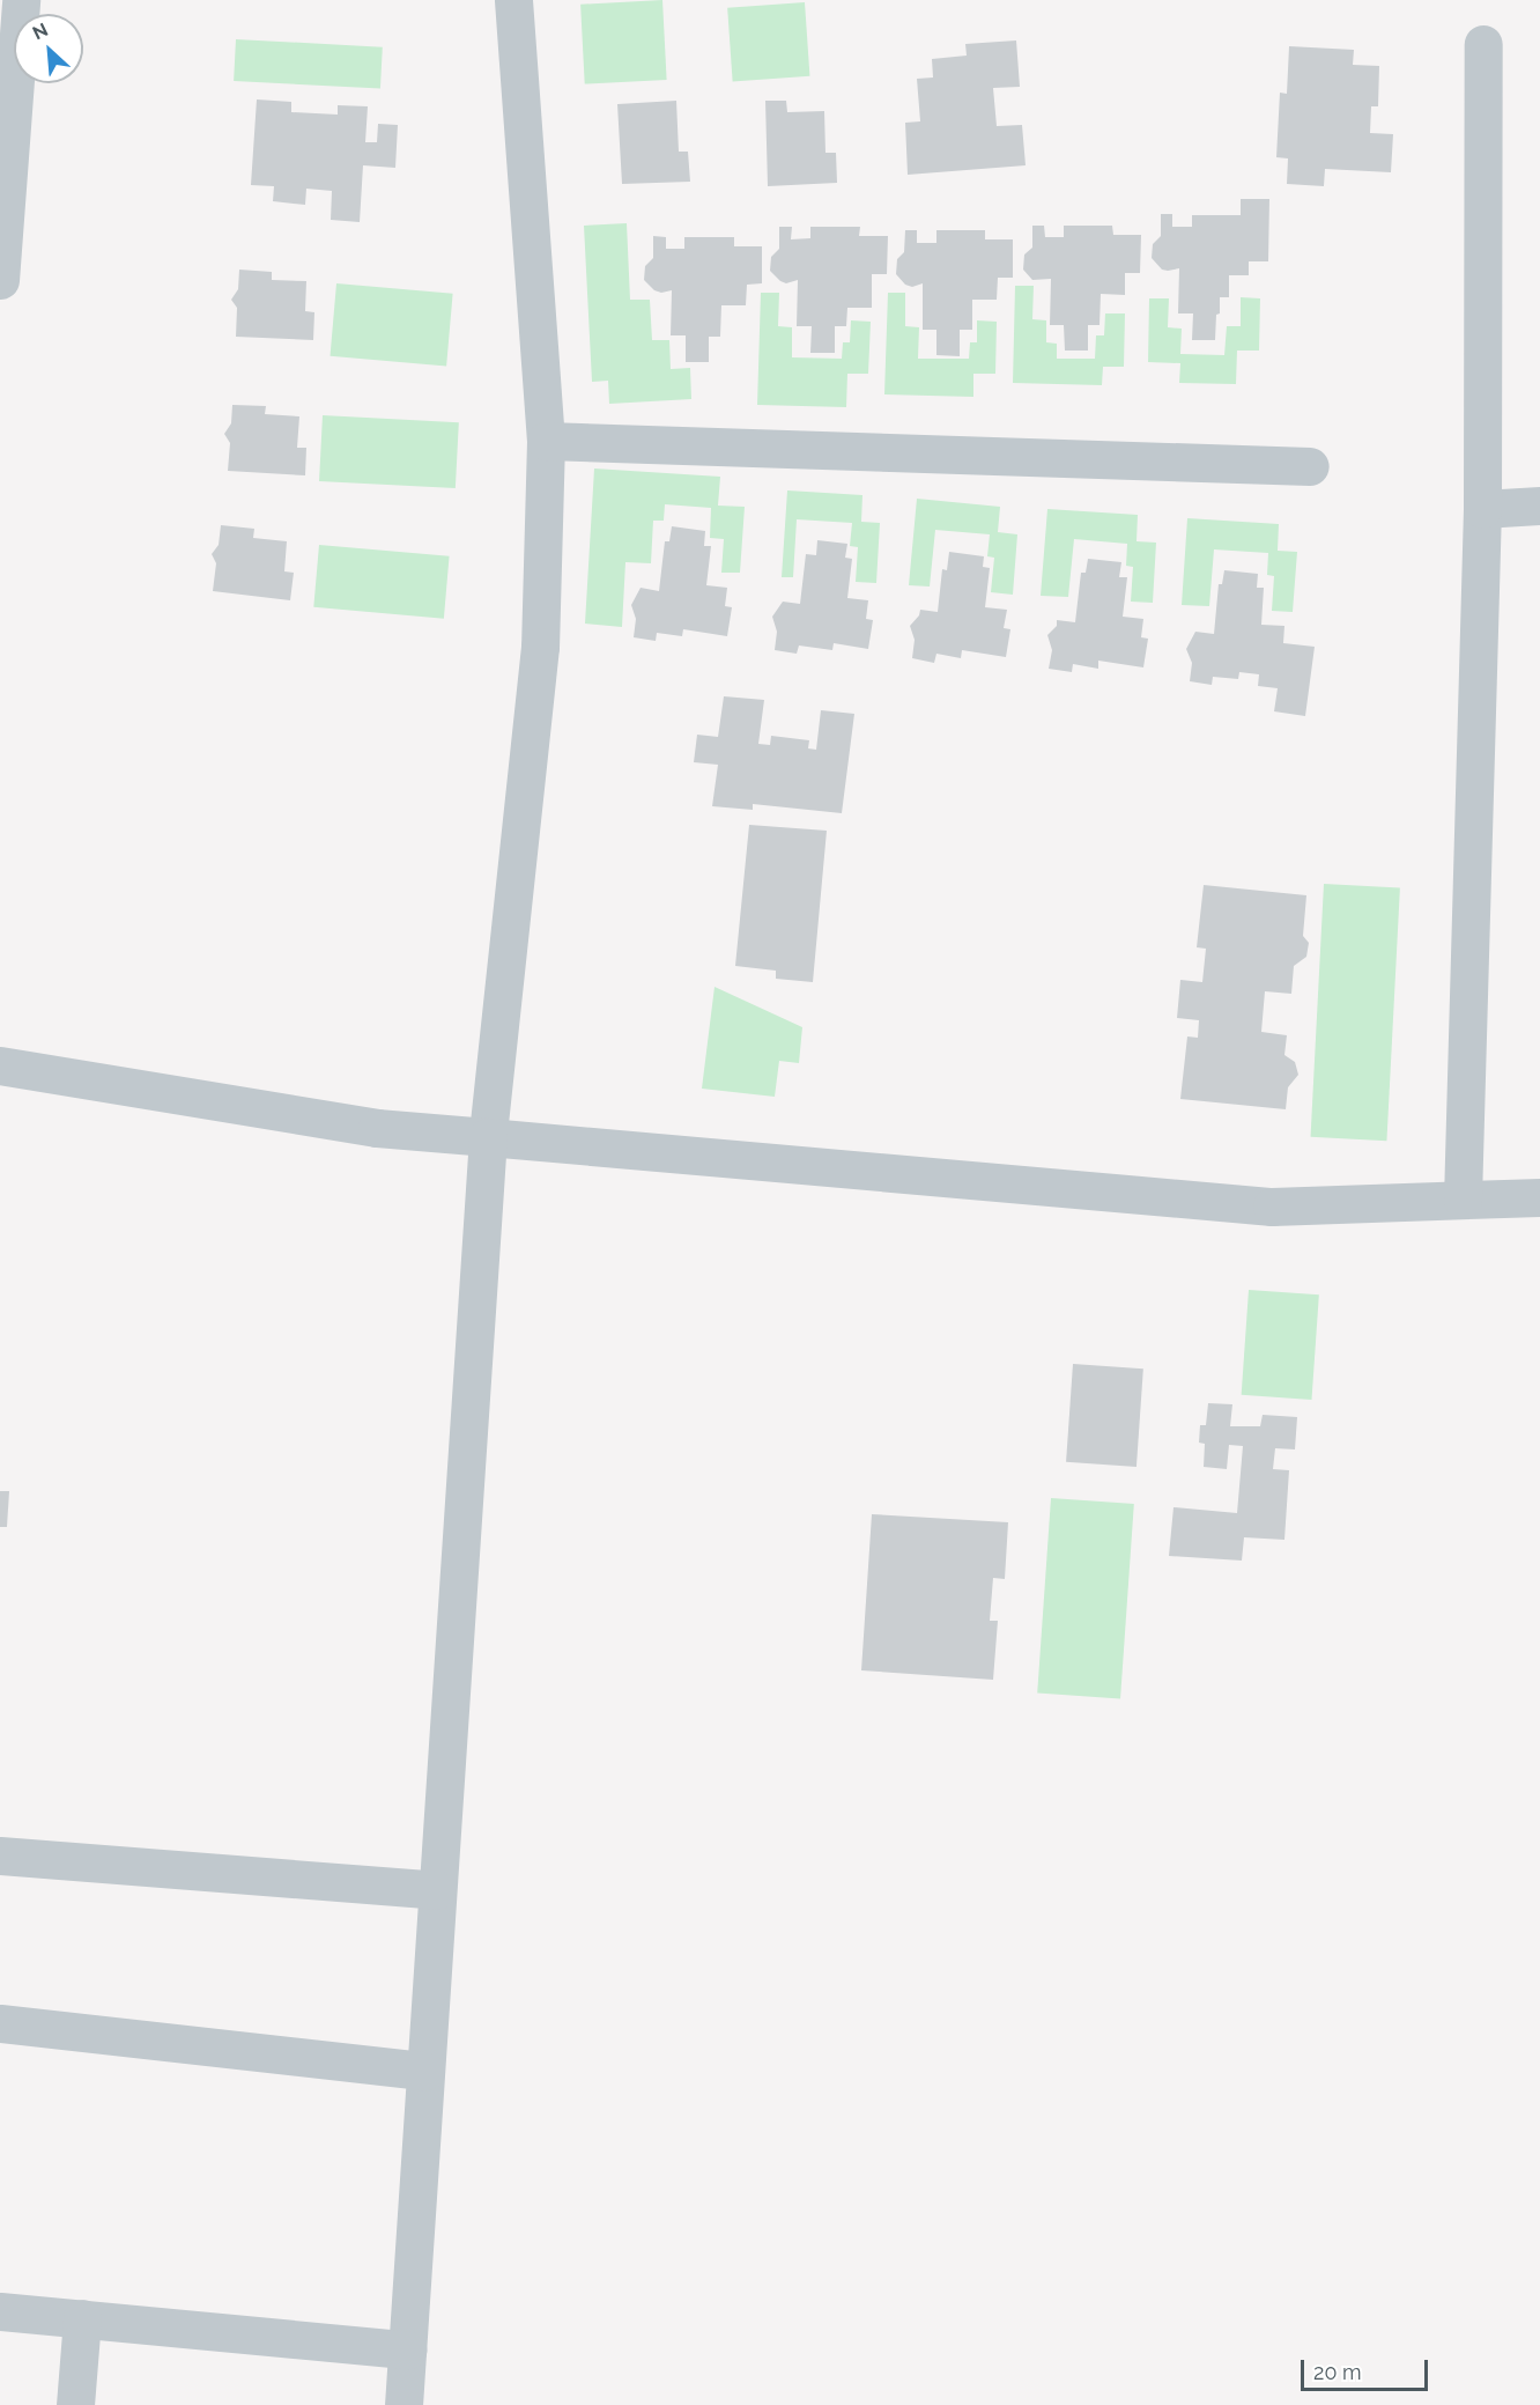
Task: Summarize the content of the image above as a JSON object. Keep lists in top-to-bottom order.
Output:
{
  "scale_bar": "20 m",
  "north": "top left"
}
